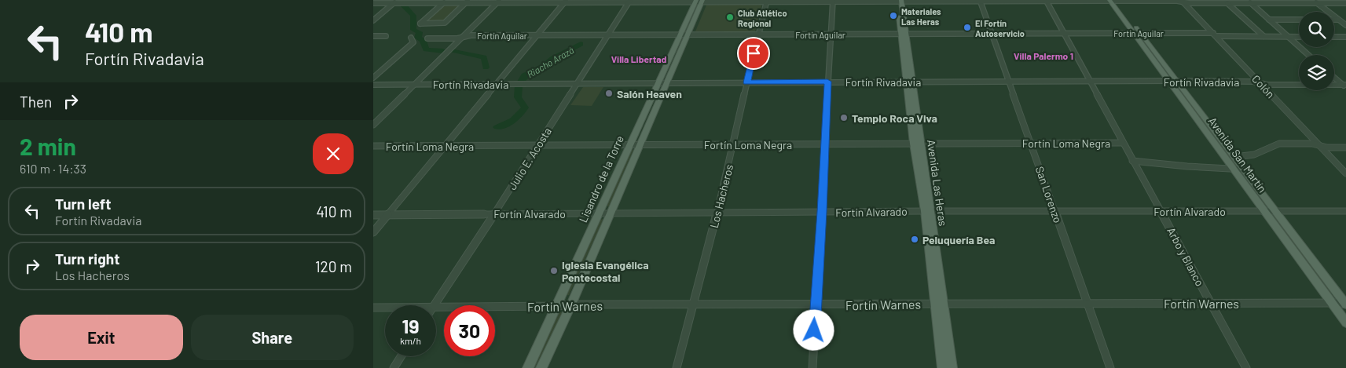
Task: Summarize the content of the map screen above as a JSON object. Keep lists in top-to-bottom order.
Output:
{
  "streets": {
    "main road": ["Avenida San Martín", "Lisandro de la Torre", "Avenida Las Heras"],
    "street": [
      "Fortín Aguilar",
      "Fortín Rivadavia",
      "Colón",
      "Fortín Loma Negra",
      "Julio E. Acosta",
      "San Lorenzo",
      "Los Hacheros",
      "Fortín Alvarado",
      "Arbo y Blanco",
      "Fortín Warnes"
    ]
  },
  "crossings": [
    ["Fortín Aguilar", "Colón"],
    ["Fortín Aguilar", "Avenida San Martín"],
    ["Fortín Aguilar", "Julio E. Acosta"],
    ["Fortín Aguilar", "Lisandro de la Torre"],
    ["Fortín Aguilar", "Avenida Las Heras"],
    ["Fortín Aguilar", "San Lorenzo"],
    ["Fortín Aguilar", "Los Hacheros"],
    ["Fortín Aguilar", "Arbo y Blanco"],
    ["Fortín Rivadavia", "Colón"],
    ["Fortín Rivadavia", "Avenida San Martín"],
    ["Fortín Rivadavia", "Julio E. Acosta"],
    ["Fortín Rivadavia", "Lisandro de la Torre"],
    ["Fortín Rivadavia", "Avenida Las Heras"],
    ["Fortín Rivadavia", "San Lorenzo"],
    ["Fortín Rivadavia", "Los Hacheros"],
    ["Fortín Rivadavia", "Arbo y Blanco"],
    ["Fortín Loma Negra", "Julio E. Acosta"],
    ["Fortín Loma Negra", "Lisandro de la Torre"],
    ["Fortín Loma Negra", "Avenida Las Heras"],
    ["Fortín Loma Negra", "San Lorenzo"],
    ["Fortín Loma Negra", "Los Hacheros"],
    ["Fortín Loma Negra", "Arbo y Blanco"],
    ["Avenida San Martín", "Fortín Alvarado"],
    ["Avenida San Martín", "Fortín Warnes"],
    ["Julio E. Acosta", "Fortín Alvarado"],
    ["Lisandro de la Torre", "Fortín Alvarado"],
    ["Lisandro de la Torre", "Fortín Warnes"],
    ["Avenida Las Heras", "Fortín Alvarado"],
    ["Avenida Las Heras", "Fortín Warnes"],
    ["San Lorenzo", "Fortín Alvarado"],
    ["San Lorenzo", "Fortín Warnes"],
    ["Los Hacheros", "Fortín Alvarado"],
    ["Los Hacheros", "Fortín Warnes"],
    ["Fortín Alvarado", "Arbo y Blanco"],
    ["Arbo y Blanco", "Fortín Warnes"]
  ],
  "districts": ["Villa Palermo 1", "Villa Libertad"],
  "water": ["Riacho Arazá"],
  "places": [
    "Materiales Las Heras",
    "Club Atlético Regional",
    "El Fortín Autoservicio",
    "Salón Heaven",
    "Templo Roca Viva",
    "Peluquería Bea",
    "Iglesia Evangélica Pentecostal"
  ],
  "page": {
    "turn": ["410 m", "Fortín Rivadavia"],
    "then": "Then",
    "heading": ["2 min", "610 m · 14:33"],
    "list": [
      {
        "name": "Turn left",
        "note": "Fortín Rivadavia",
        "value": "410 m"
      },
      {
        "name": "Turn right",
        "note": "Los Hacheros",
        "value": "120 m"
      }
    ],
    "speed": "19 km/h",
    "limit": "30",
    "buttons": ["Exit", "Share"]
  }
}
